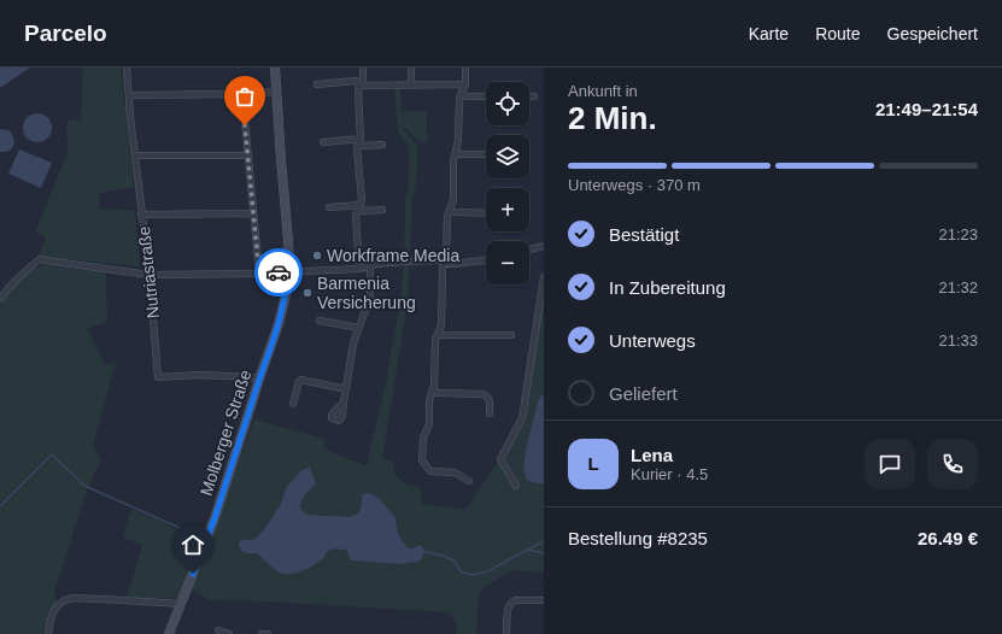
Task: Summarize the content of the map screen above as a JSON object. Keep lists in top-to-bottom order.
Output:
{
  "streets": {
    "main road": ["Molberger Straße"],
    "street": ["Nutriastraße"]
  },
  "crossings": [
    ["Nutriastraße", "Molberger Straße"]
  ],
  "places": ["Workframe Media", "Barmenia Versicherung"],
  "page": {
    "header": "Parcelo",
    "nav": ["Karte", "Route", "Gespeichert"],
    "heading": ["2 Min.", "Ankunft in", "21:49–21:54"],
    "panel": [
      "Lena",
      "Kurier · 4.5",
      "Bestellung #8235",
      "26.49 €"
    ],
    "map_buttons": ["+", "−"],
    "bar": "Unterwegs · 370 m",
    "list": [
      ["Bestätigt", "21:23"],
      ["In Zubereitung", "21:32"],
      ["Unterwegs", "21:33"],
      "Geliefert"
    ],
    "round": "L"
  }
}
